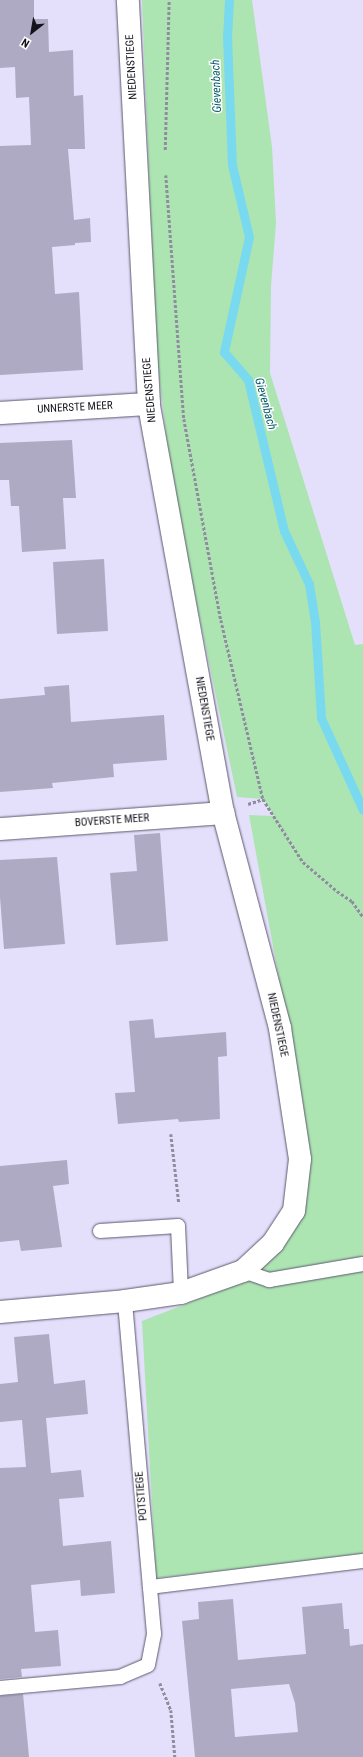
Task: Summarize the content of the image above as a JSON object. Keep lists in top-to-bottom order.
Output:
{
  "streets": {
    "street": ["NIEDENSTIEGE", "UNNERSTE MEER", "BOVERSTE MEER"],
    "lane": ["POTSTIEGE"]
  },
  "crossings": [
    ["NIEDENSTIEGE", "UNNERSTE MEER"],
    ["NIEDENSTIEGE", "BOVERSTE MEER"],
    ["NIEDENSTIEGE", "POTSTIEGE"]
  ],
  "water": ["Gievenbach"],
  "north": "bottom left"
}
